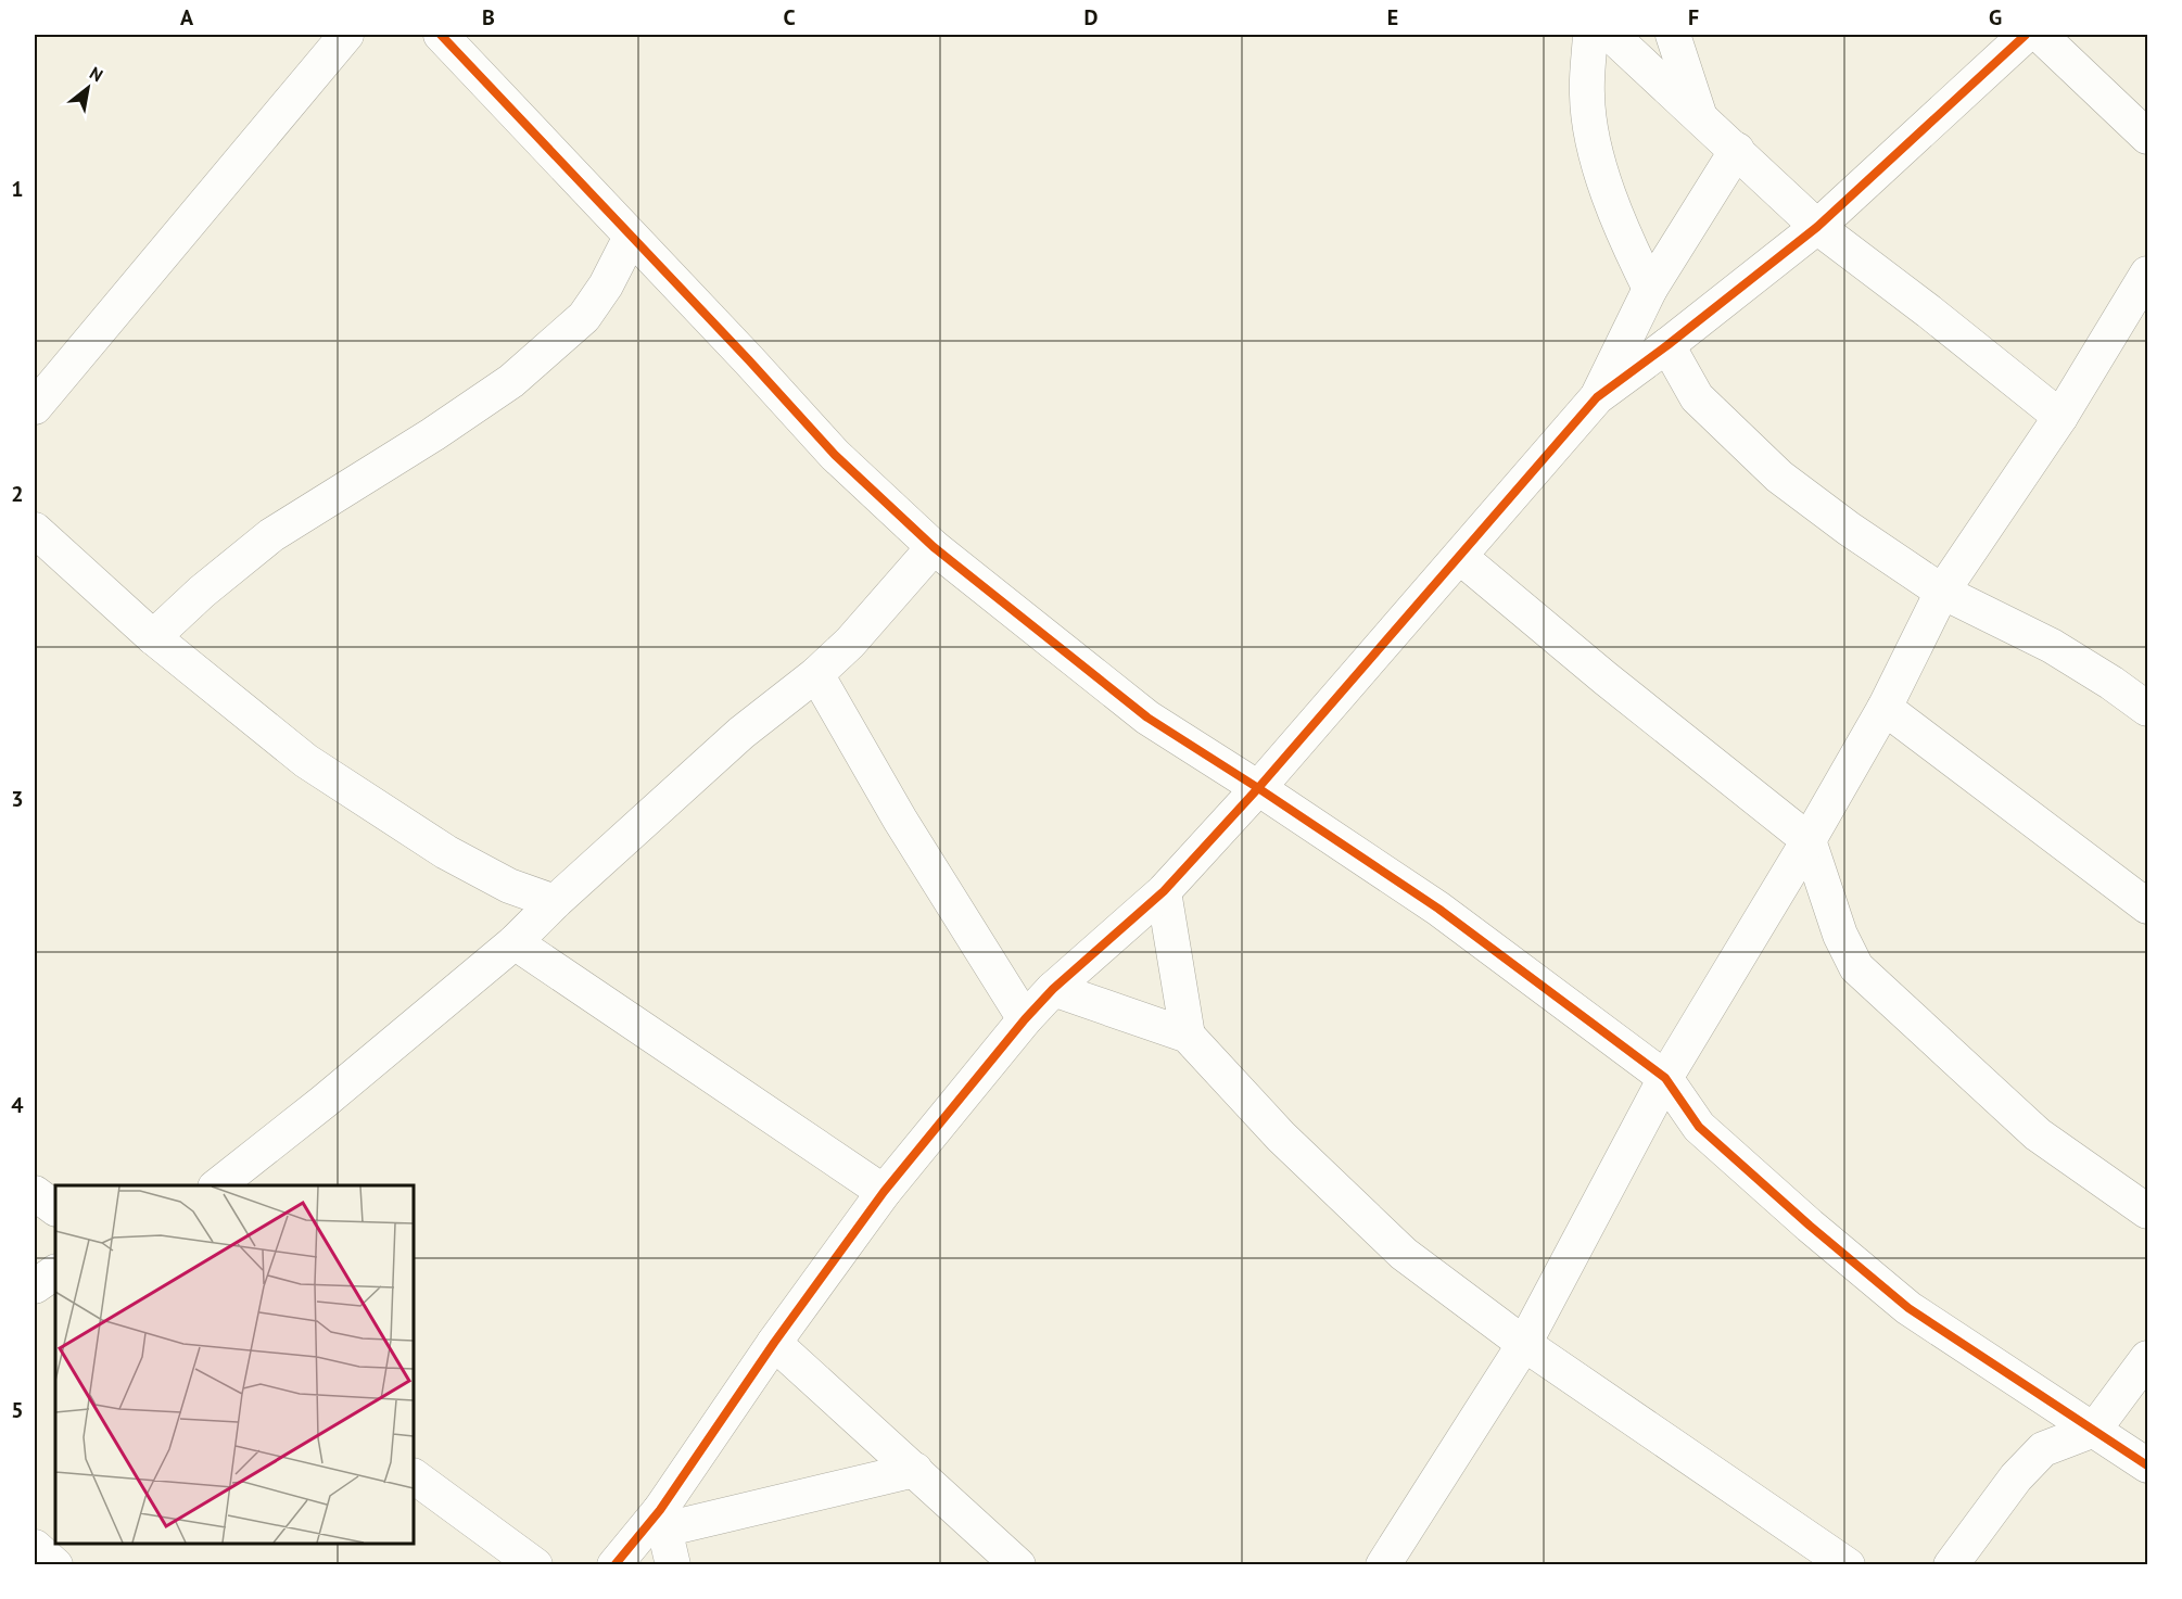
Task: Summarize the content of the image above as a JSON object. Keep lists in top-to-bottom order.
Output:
{
  "north": "top right",
  "grid": {
    "columns": [
      "A",
      "B",
      "C",
      "D",
      "E",
      "F",
      "G"
    ],
    "rows": [
      "1",
      "2",
      "3",
      "4",
      "5"
    ]
  }
}
